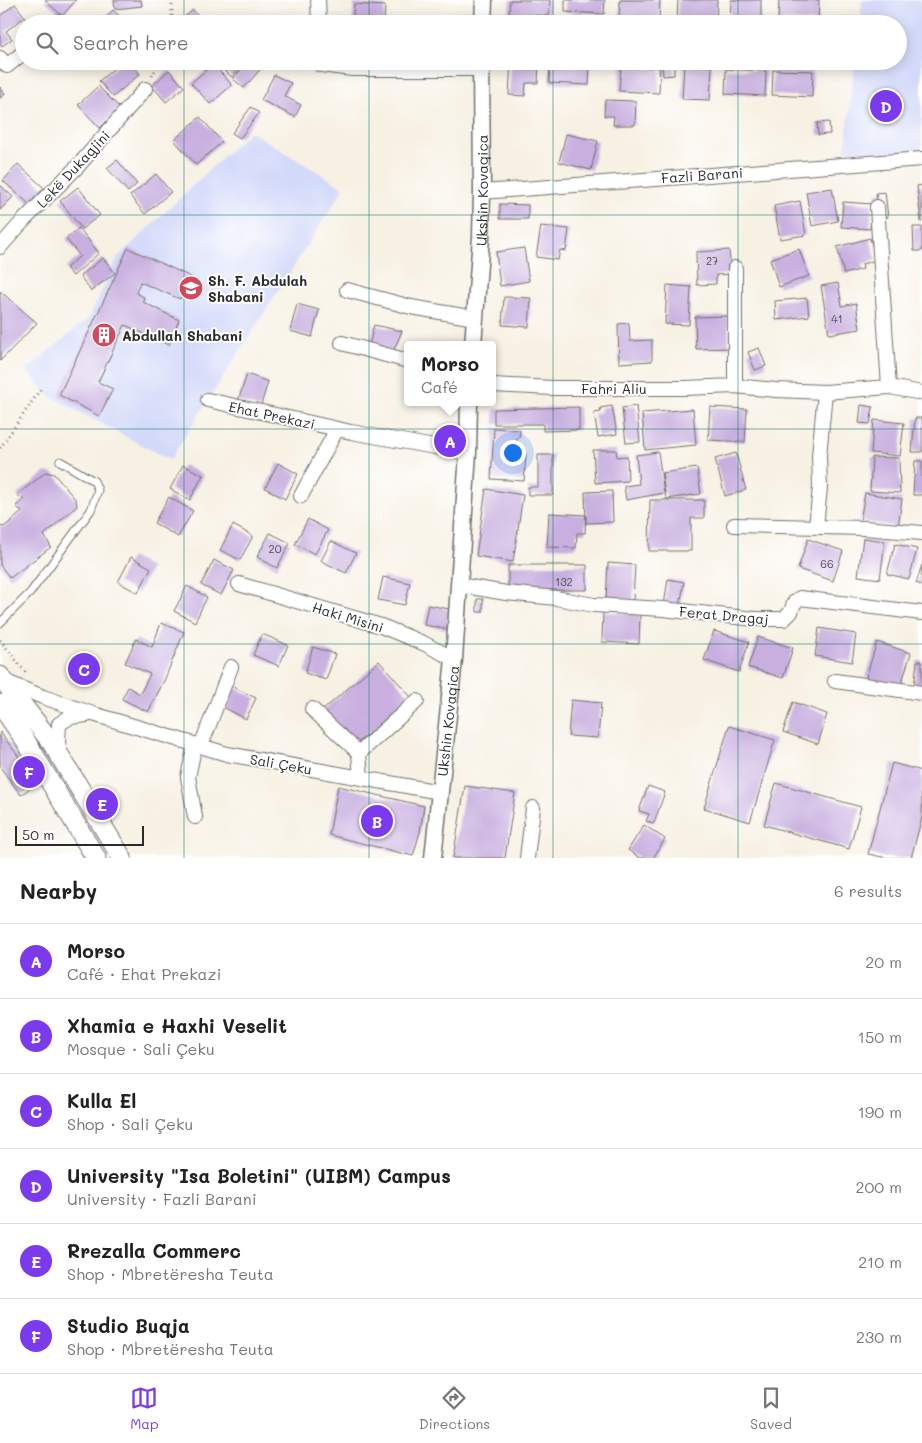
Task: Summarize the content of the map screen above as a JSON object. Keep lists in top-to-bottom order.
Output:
{
  "streets": {
    "street": [
      "Lekë Dukagjini",
      "Fazli Barani",
      "Ukshin Kovaqica",
      "Fahri Aliu",
      "Ehat Prekazi",
      "Ferat Dragaj",
      "Haki Misini",
      "Sali Çeku"
    ]
  },
  "crossings": [
    ["Fazli Barani", "Ukshin Kovaqica"],
    ["Ukshin Kovaqica", "Ehat Prekazi"],
    ["Ukshin Kovaqica", "Ferat Dragaj"],
    ["Ukshin Kovaqica", "Haki Misini"],
    ["Ukshin Kovaqica", "Sali Çeku"]
  ],
  "places": {
    "school or university": ["Sh. F. Abdulah Shabani"],
    "building": ["Abdullah Shabani"]
  },
  "house_numbers": [
    "27",
    "41",
    "20",
    "66",
    "132"
  ],
  "scale_bar": "50 m",
  "page": {
    "search": "Search here",
    "pins": [
      "D",
      "A",
      "C",
      "F",
      "E",
      "B"
    ],
    "popup": ["Morso", "Café"],
    "scale": "50 m",
    "heading": ["Nearby", "6 results"],
    "list": [
      {
        "mark": "A",
        "name": "Morso",
        "note": "Café · Ehat Prekazi",
        "value": "20 m"
      },
      {
        "mark": "B",
        "name": "Xhamia e Haxhi Veselit",
        "note": "Mosque · Sali Çeku",
        "value": "150 m"
      },
      {
        "mark": "C",
        "name": "Kulla El",
        "note": "Shop · Sali Çeku",
        "value": "190 m"
      },
      {
        "mark": "D",
        "name": "University \"Isa Boletini\" (UIBM) Campus",
        "note": "University · Fazli Barani",
        "value": "200 m"
      },
      {
        "mark": "E",
        "name": "Rrezalla Commerc",
        "note": "Shop · Mbretëresha Teuta",
        "value": "210 m"
      },
      {
        "mark": "F",
        "name": "Studio Buqja",
        "note": "Shop · Mbretëresha Teuta",
        "value": "230 m"
      }
    ],
    "nav": ["Map", "Directions", "Saved"]
  }
}
